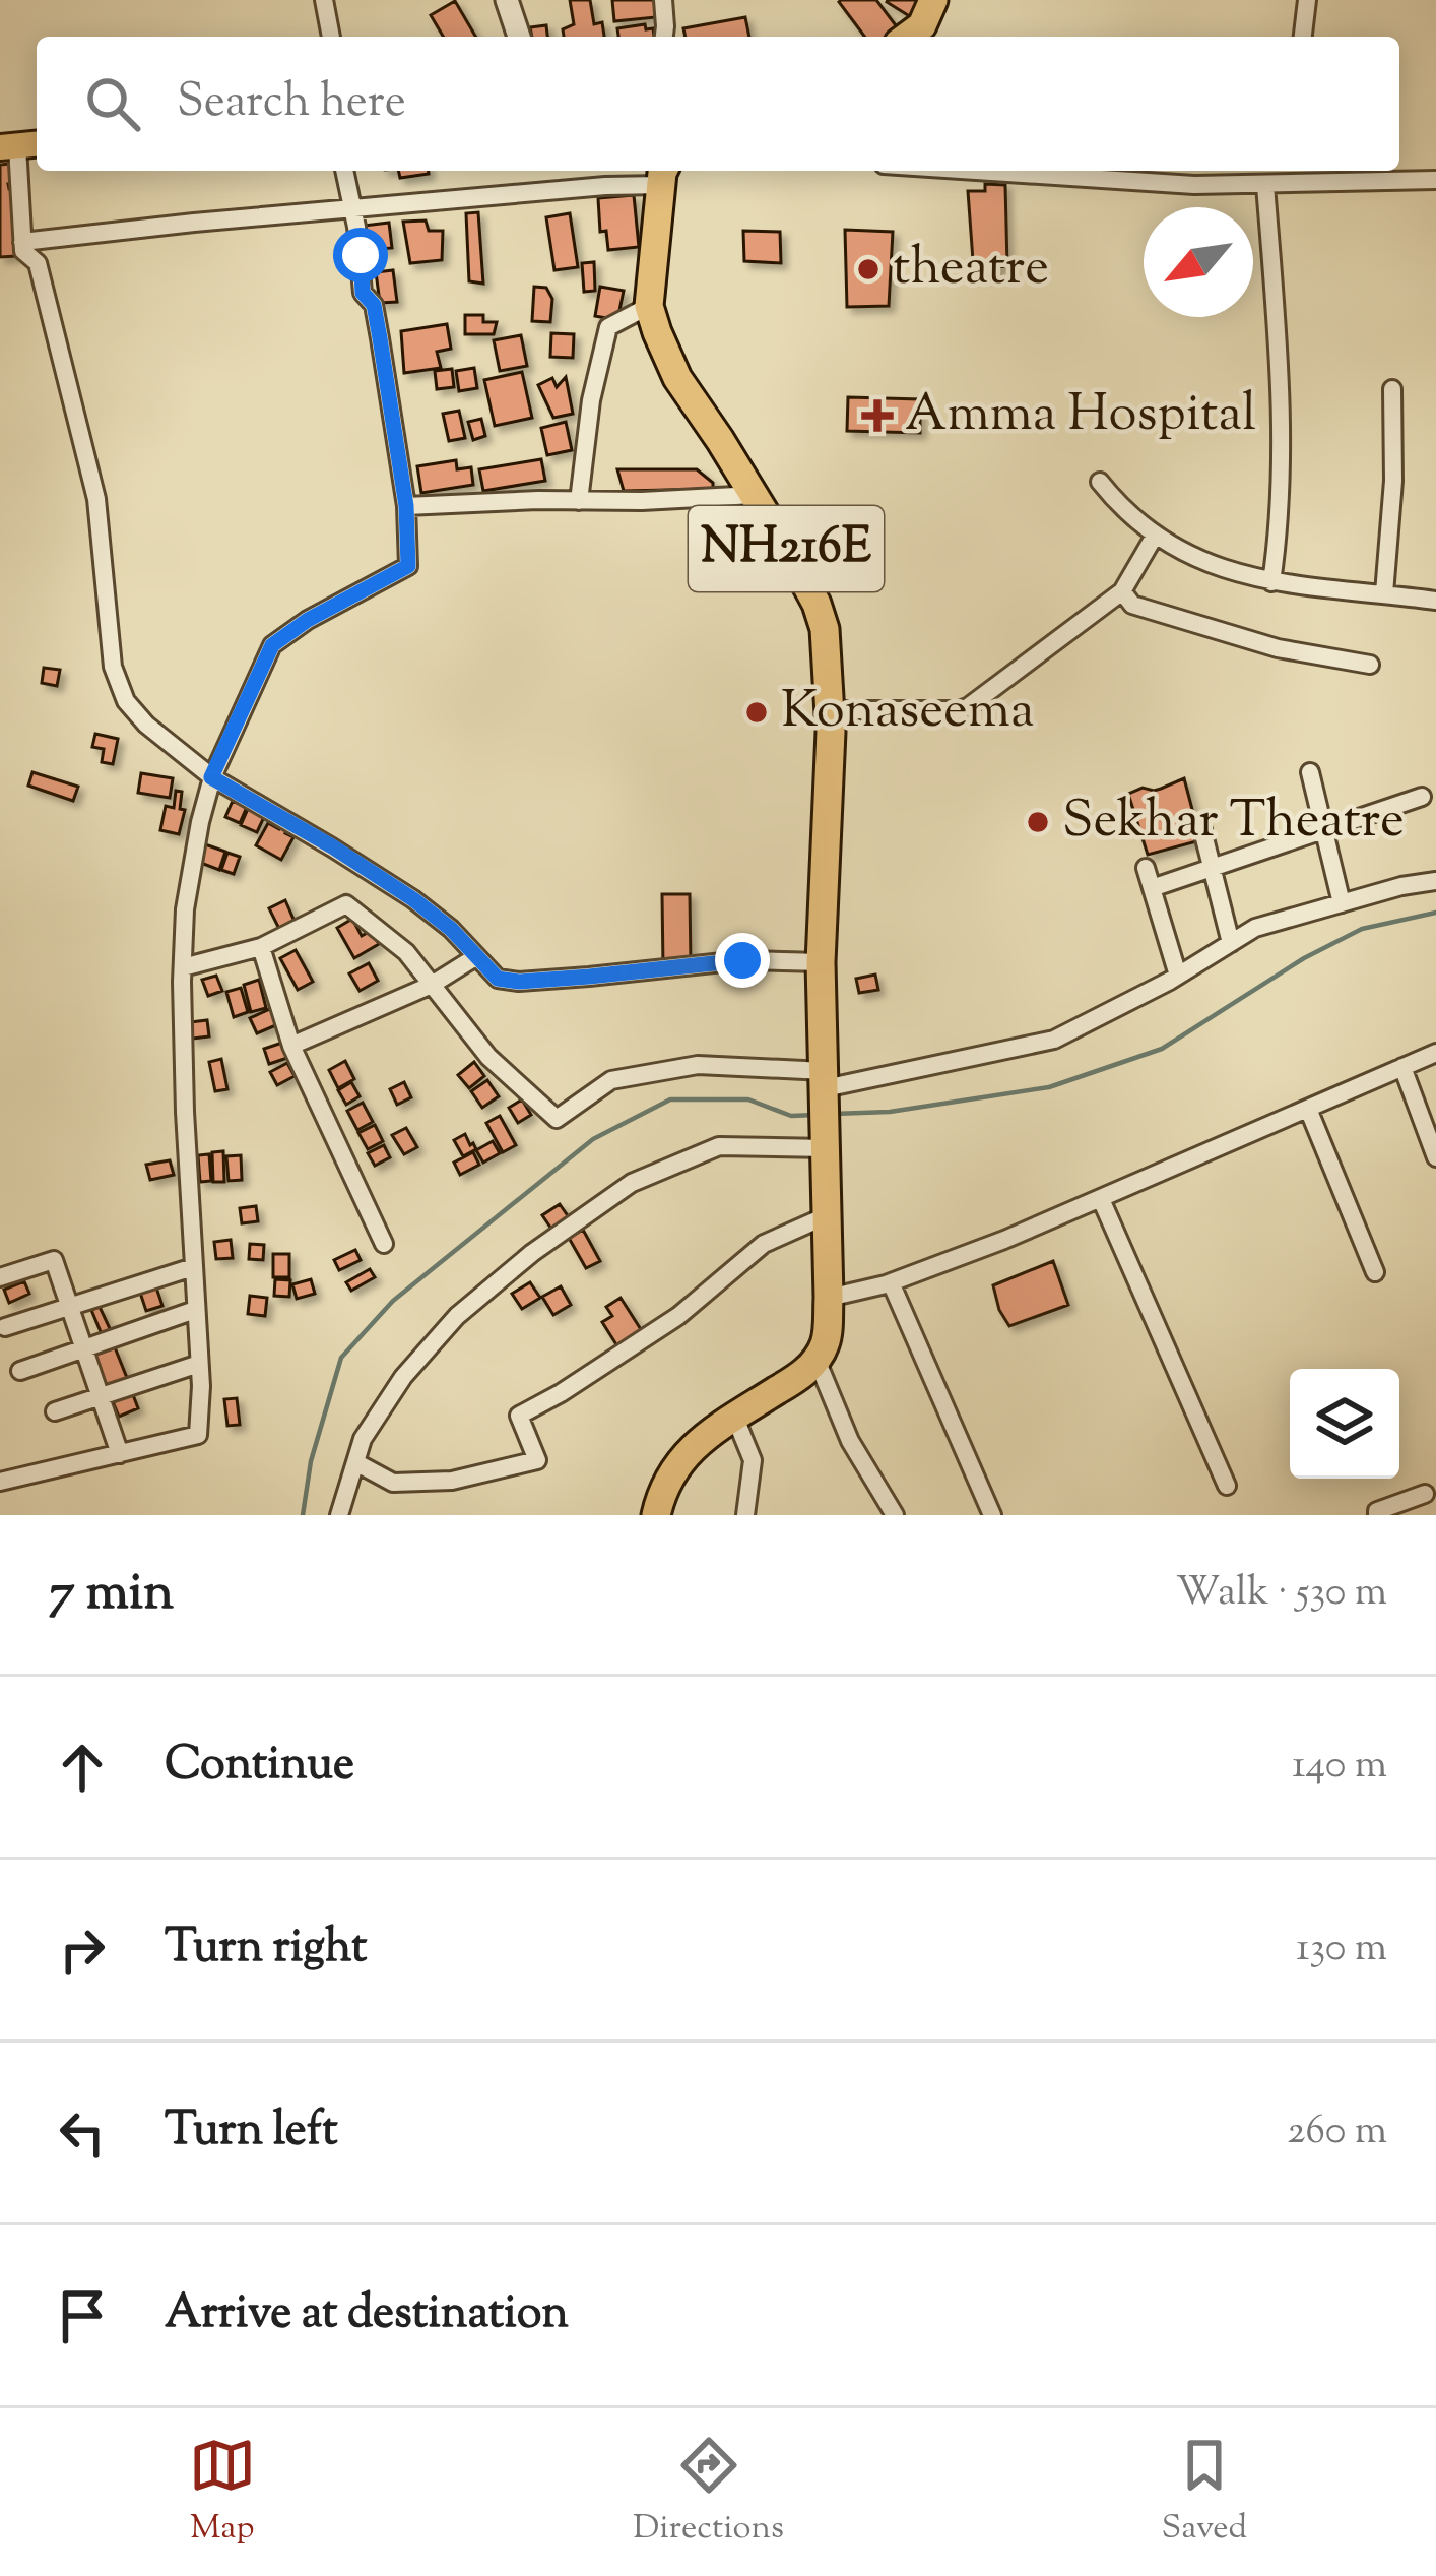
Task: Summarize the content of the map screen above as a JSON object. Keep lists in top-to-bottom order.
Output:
{
  "streets": {
    "highway": ["NH216E"]
  },
  "places": {
    "other": ["theatre", "Konaseema", "Sekhar Theatre"],
    "health": ["Amma Hospital"]
  },
  "north": "bottom left",
  "page": {
    "search": "Search here",
    "heading": ["7 min", "Walk · 530 m"],
    "list": [
      ["Continue", "140 m"],
      ["Turn right", "130 m"],
      ["Turn left", "260 m"],
      "Arrive at destination"
    ],
    "nav": ["Map", "Directions", "Saved"]
  }
}
